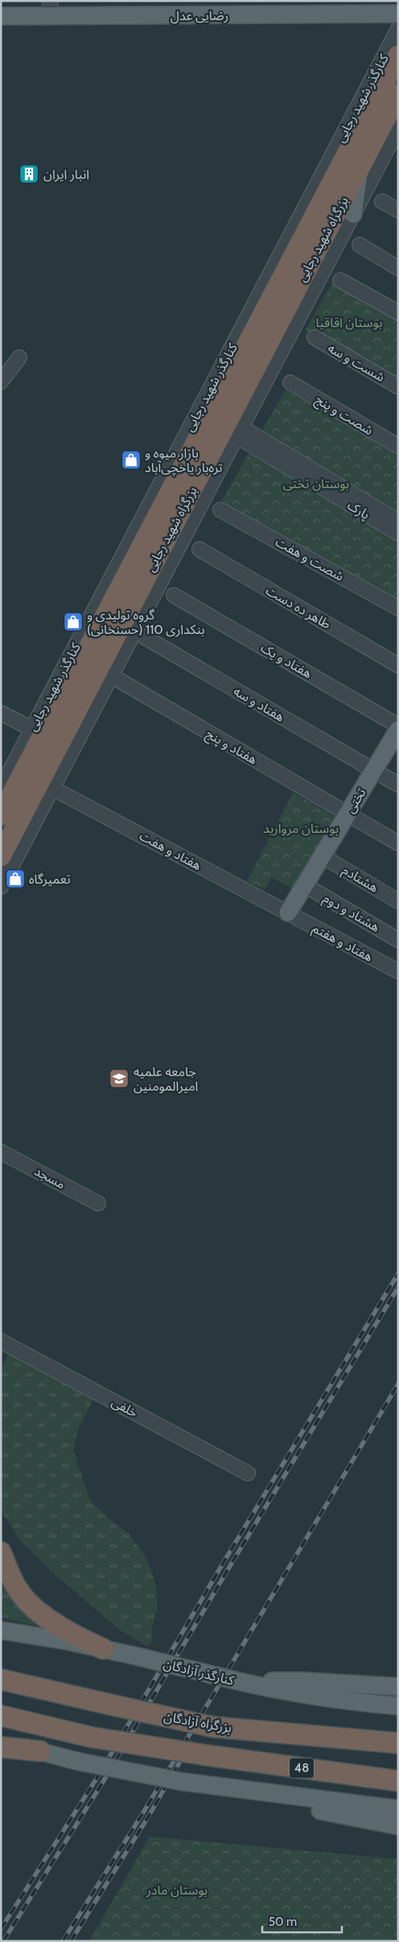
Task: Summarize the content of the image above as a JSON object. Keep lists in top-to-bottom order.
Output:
{
  "streets": {
    "highway": ["بزرگراه شهید رجایی", "بزرگراه آزادگان", "48"],
    "main road": ["رضایی عدل", "تختی", "کنارگذر آزادگان"],
    "street": [
      "کنارگذر شهید رجایی",
      "شست و سه",
      "شصت و پنج",
      "پارک",
      "شصت و هفت",
      "طاهر ده دست",
      "هفتاد و یک",
      "هفتاد و سه",
      "هفتاد و پنج",
      "هفتاد و هفت",
      "هشتادم",
      "هشتاد و دوم",
      "هفتاد و هفتم",
      "مسجد",
      "خلفی"
    ]
  },
  "crossings": [
    ["هفتاد و سه", "تختی"],
    ["هفتاد و پنج", "تختی"],
    ["تختی", "هفتاد و هفت"],
    ["تختی", "هشتادم"],
    ["تختی", "هشتاد و دوم"],
    ["تختی", "هفتاد و هفتم"],
    ["هفتاد و هفت", "هفتاد و هفتم"]
  ],
  "parks": [
    "بوستان اقاقیا",
    "بوستان تختی",
    "بوستان مروارید",
    "بوستان مادر"
  ],
  "places": {
    "building": ["انبار ایران"],
    "shop": ["بازار میوه و تره‌بار یاخچی‌آباد", "گروه تولیدی و بنکداری 110 (حسنخانی)", "تعمیرگاه"],
    "school or university": ["جامعه علمیه امیرالمومنین"]
  },
  "scale_bar": "50 m"
}
